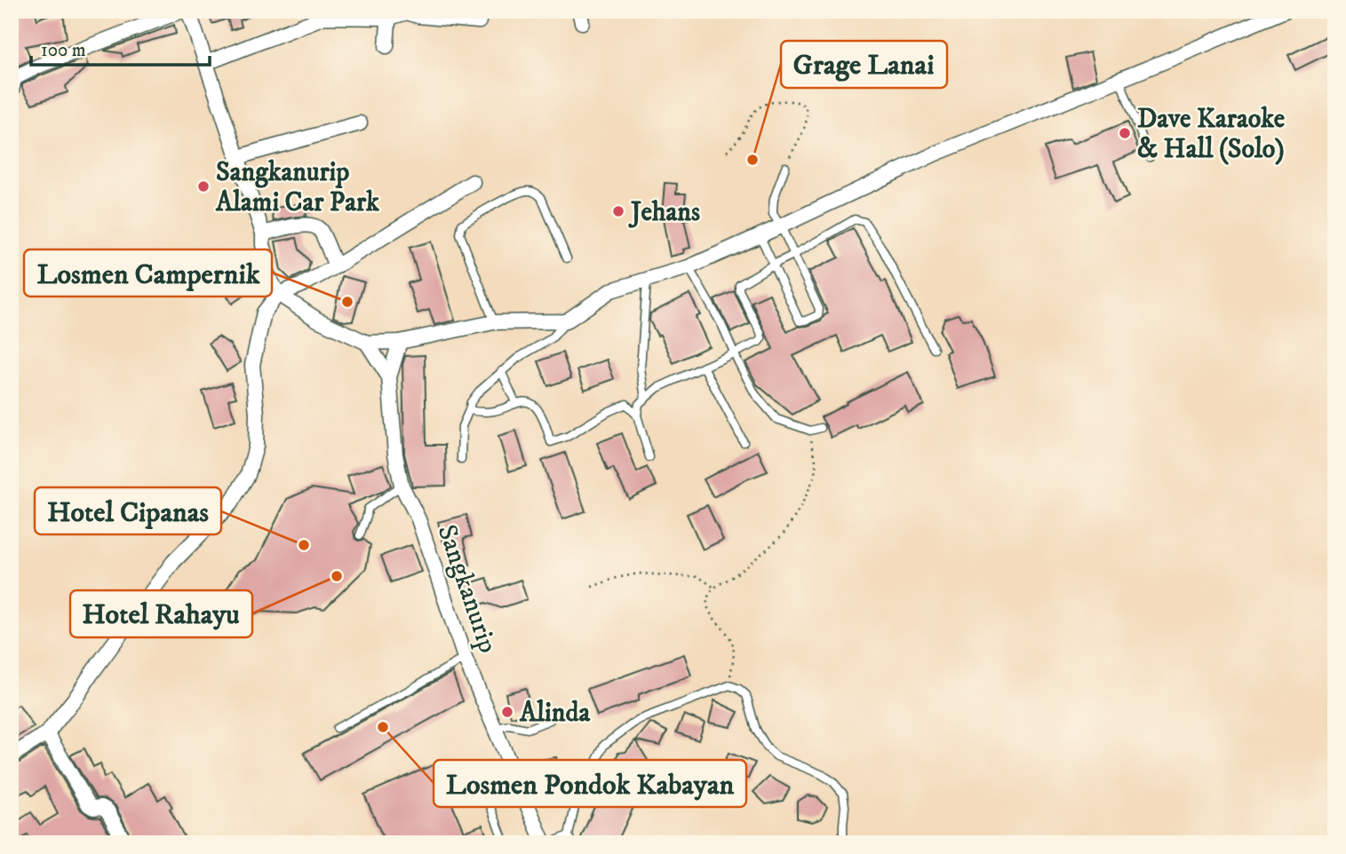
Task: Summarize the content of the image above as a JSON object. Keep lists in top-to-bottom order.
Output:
{
  "streets": {
    "street": ["Sangkanurip"]
  },
  "places": [
    "Dave Karaoke & Hall (Solo)",
    "Grage Lanai",
    "Sangkanurip Alami Car Park",
    "Jehans",
    "Losmen Campernik",
    "Hotel Cipanas",
    "Hotel Rahayu",
    "Alinda",
    "Losmen Pondok Kabayan"
  ],
  "scale_bar": "100 m"
}
